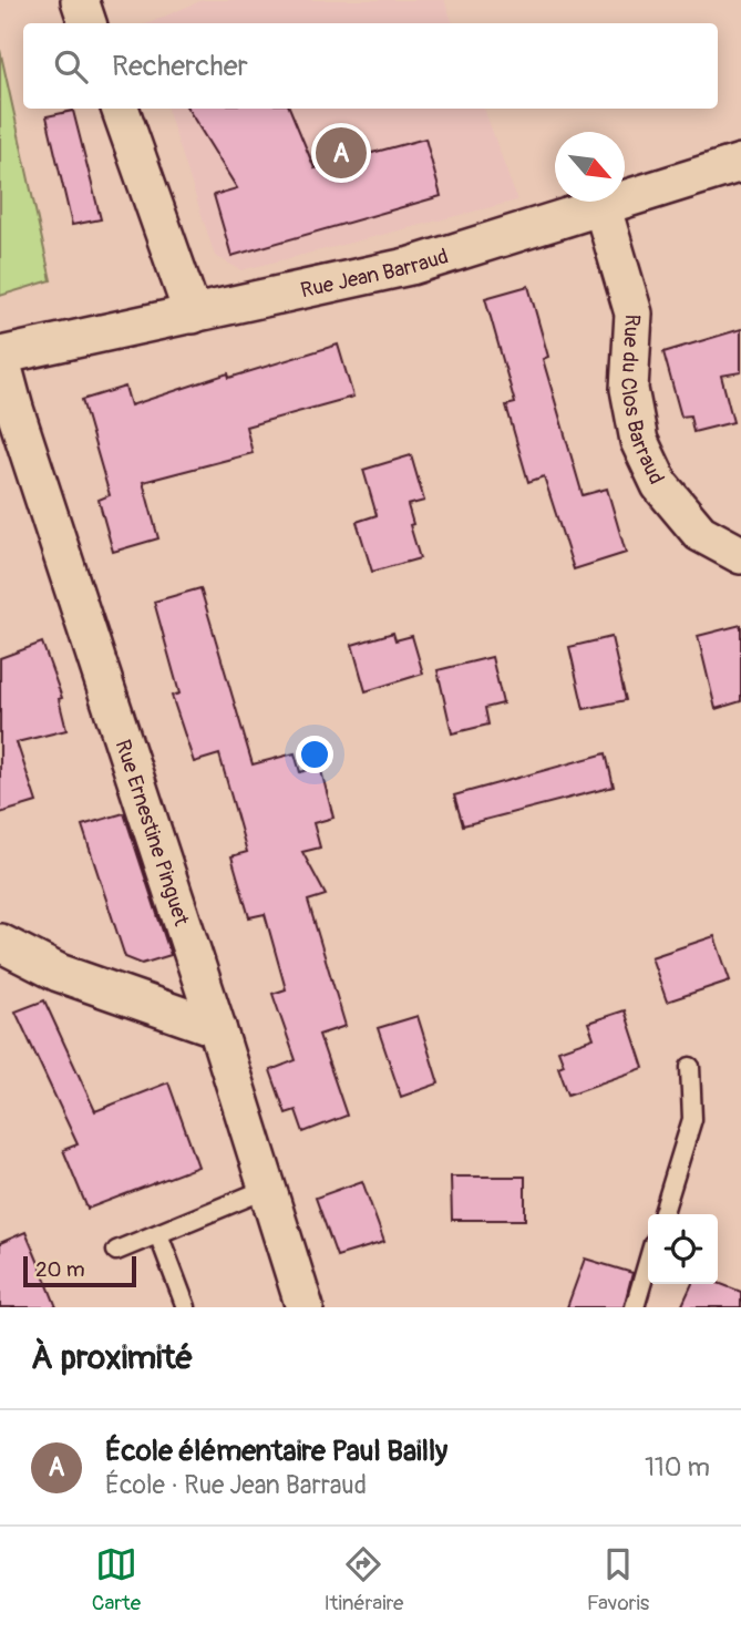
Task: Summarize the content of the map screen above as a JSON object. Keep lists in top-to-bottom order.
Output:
{
  "streets": {
    "street": ["Rue Jean Barraud", "Rue du Clos Barraud", "Rue Ernestine Pinguet"]
  },
  "crossings": [
    ["Rue Jean Barraud", "Rue du Clos Barraud"],
    ["Rue Jean Barraud", "Rue Ernestine Pinguet"]
  ],
  "scale_bar": "20 m",
  "north": "bottom right",
  "page": {
    "search": "Rechercher",
    "pins": "A",
    "scale": "20 m",
    "heading": "À proximité",
    "list": [
      {
        "mark": "A",
        "name": "École élémentaire Paul Bailly",
        "note": "École · Rue Jean Barraud",
        "value": "110 m"
      }
    ],
    "nav": ["Carte", "Itinéraire", "Favoris"]
  }
}
